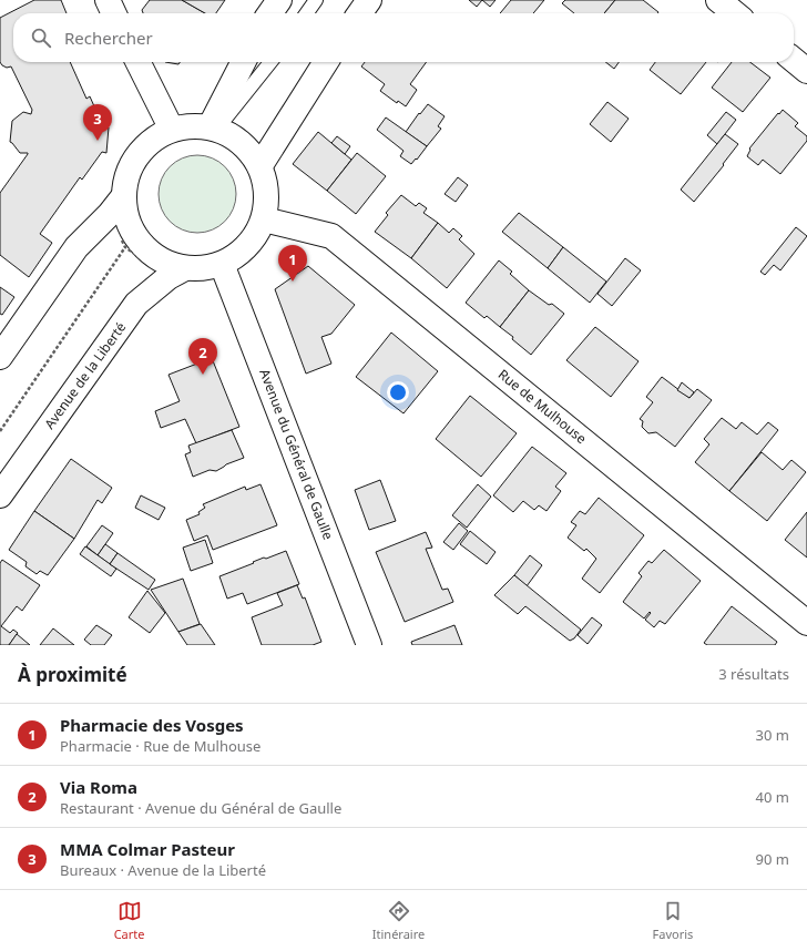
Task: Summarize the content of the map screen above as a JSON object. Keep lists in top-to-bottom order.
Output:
{
  "streets": {
    "main road": ["Avenue de la Liberté", "Rue de Mulhouse", "Avenue du Général de Gaulle"]
  },
  "crossings": [
    ["Avenue de la Liberté", "Rue de Mulhouse"],
    ["Avenue de la Liberté", "Avenue du Général de Gaulle"],
    ["Rue de Mulhouse", "Avenue du Général de Gaulle"]
  ],
  "page": {
    "search": "Rechercher",
    "pins": ["3", "1", "2"],
    "heading": ["À proximité", "3 résultats"],
    "list": [
      {
        "mark": "1",
        "name": "Pharmacie des Vosges",
        "note": "Pharmacie · Rue de Mulhouse",
        "value": "30 m"
      },
      {
        "mark": "2",
        "name": "Via Roma",
        "note": "Restaurant · Avenue du Général de Gaulle",
        "value": "40 m"
      },
      {
        "mark": "3",
        "name": "MMA Colmar Pasteur",
        "note": "Bureaux · Avenue de la Liberté",
        "value": "90 m"
      }
    ],
    "nav": ["Carte", "Itinéraire", "Favoris"]
  }
}
